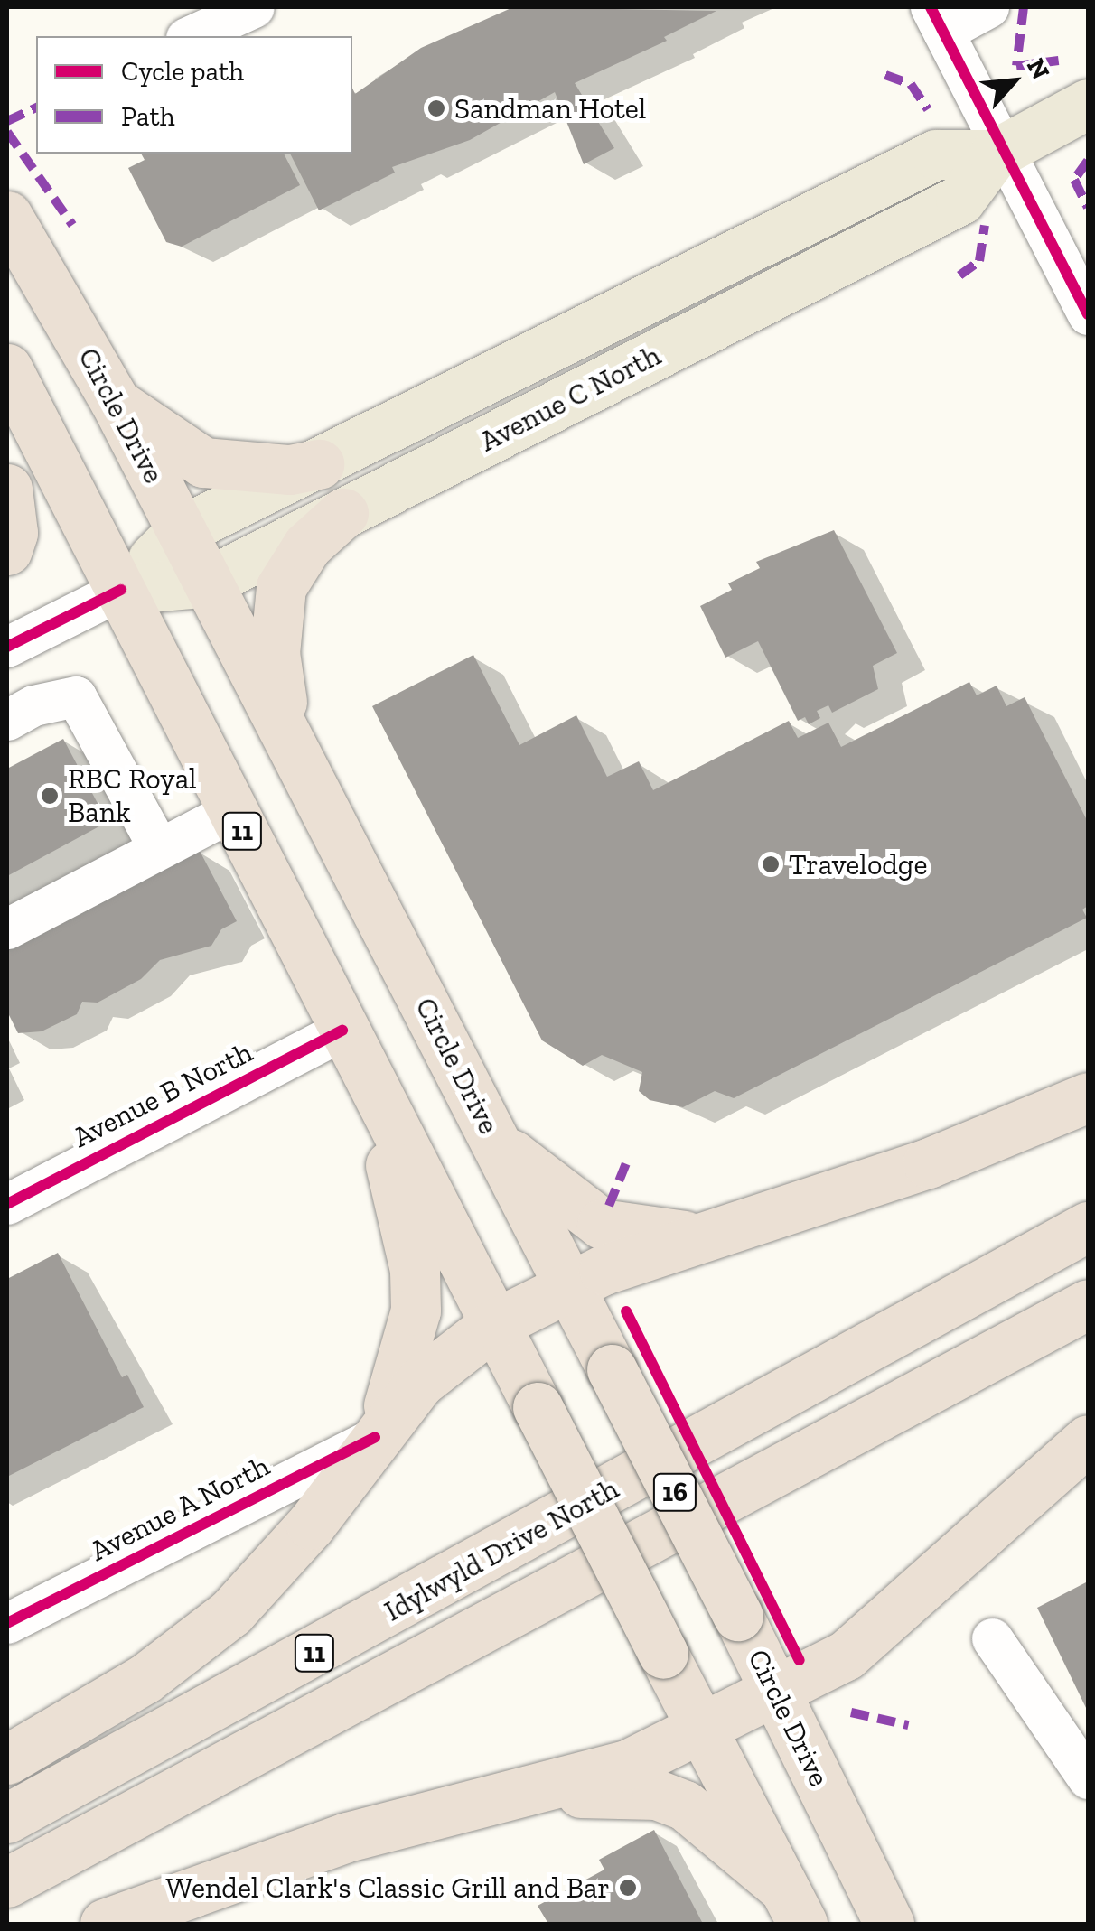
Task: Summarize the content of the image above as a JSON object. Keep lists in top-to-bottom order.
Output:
{
  "streets": {
    "highway": [
      "Circle Drive",
      "11",
      "16",
      "Idylwyld Drive North"
    ],
    "main road": ["Avenue C North"],
    "street": ["Avenue B North", "Avenue A North"]
  },
  "crossings": [
    ["Avenue C North", "Circle Drive"],
    ["Avenue C North", "11"],
    ["11", "Avenue B North"]
  ],
  "places": [
    "Sandman Hotel",
    "RBC Royal Bank",
    "Travelodge",
    "Wendel Clark's Classic Grill and Bar"
  ],
  "legend": ["Cycle path", "Path"],
  "north": "top right"
}
